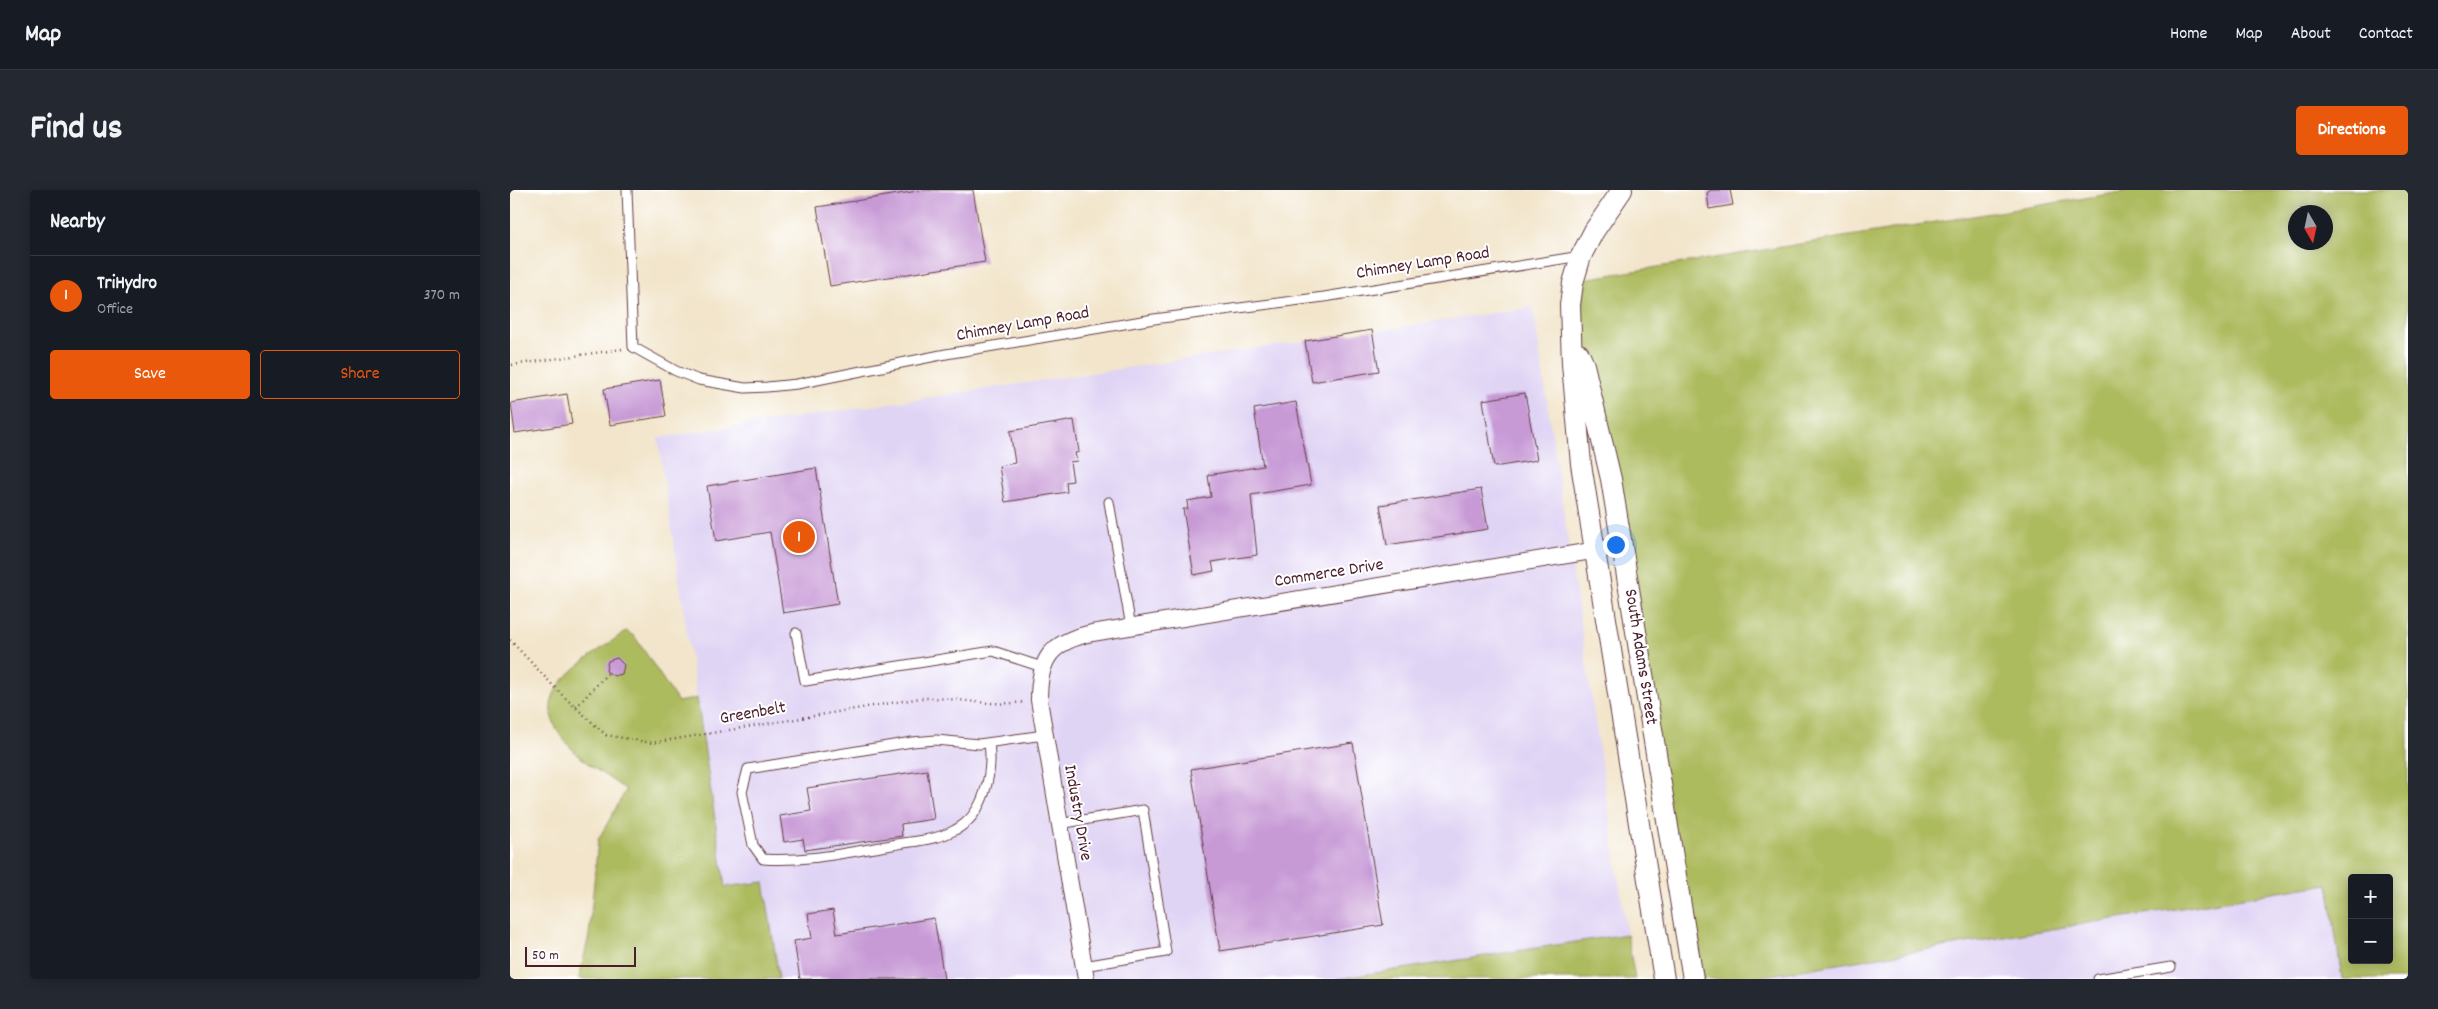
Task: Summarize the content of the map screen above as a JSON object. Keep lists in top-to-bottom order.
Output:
{
  "streets": {
    "street": ["Commerce Drive", "South Adams Street", "Industry Drive"],
    "lane": ["Chimney Lamp Road"],
    "path": ["Greenbelt"]
  },
  "crossings": [
    ["Chimney Lamp Road", "South Adams Street"],
    ["Commerce Drive", "South Adams Street"],
    ["Commerce Drive", "Industry Drive"],
    ["Greenbelt", "Industry Drive"]
  ],
  "scale_bar": "50 m",
  "north": "bottom",
  "page": {
    "header": "Map",
    "nav": [
      "Home",
      "Map",
      "About",
      "Contact"
    ],
    "title": "Find us",
    "buttons": [
      "Directions",
      ["Save", "Share"]
    ],
    "heading": "Nearby",
    "list": [
      {
        "mark": "1",
        "name": "TriHydro",
        "note": "Office",
        "value": "370 m"
      }
    ],
    "pins": "1",
    "map_buttons": ["+", "−"],
    "scale": "50 m"
  }
}
